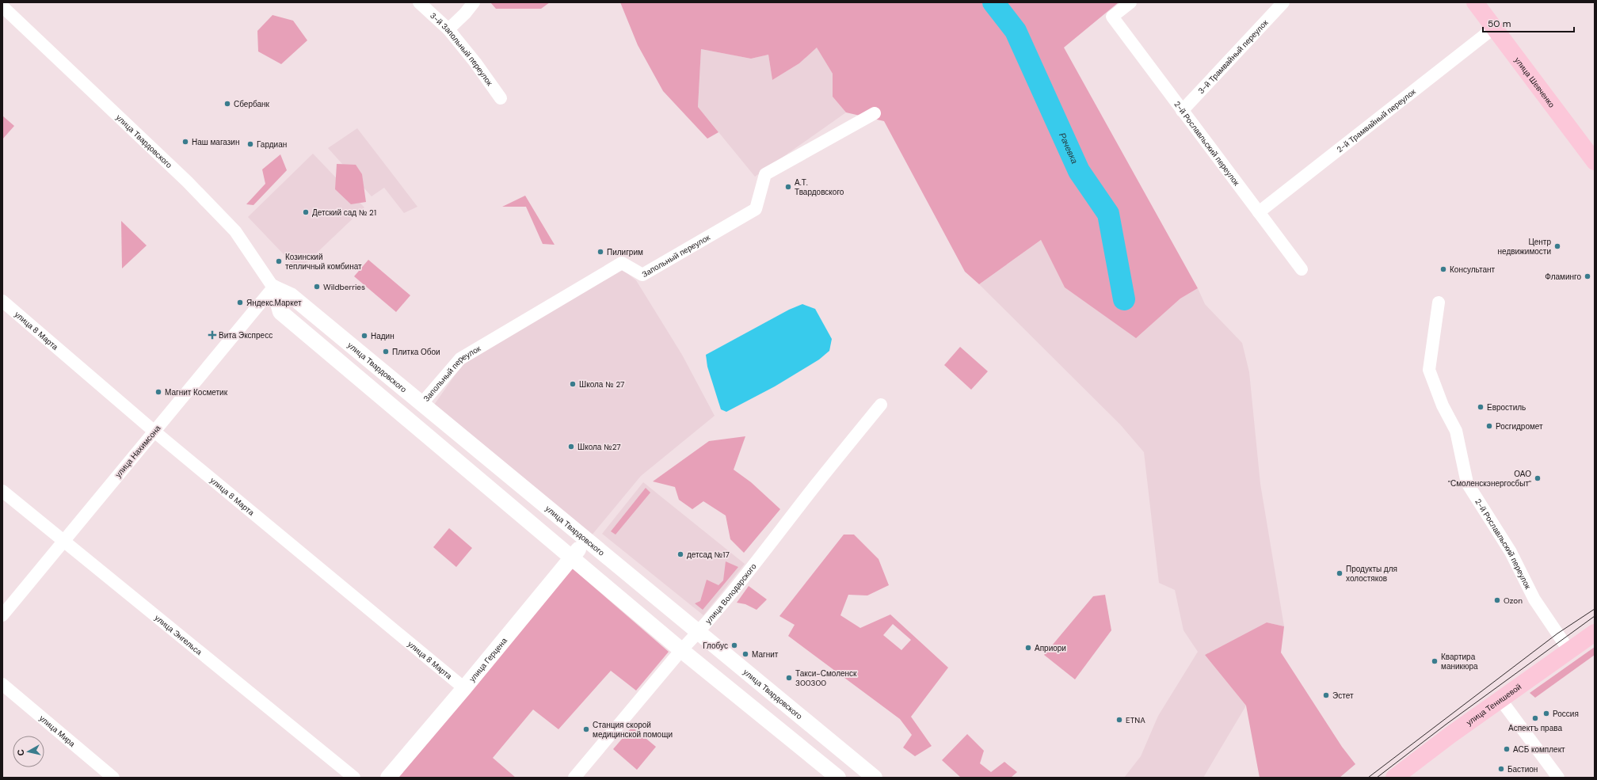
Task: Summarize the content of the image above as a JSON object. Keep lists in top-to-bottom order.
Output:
{
  "streets": {
    "main road": ["улица Шевченко", "улица Тенишевой"],
    "street": [
      "3-й Запольный переулок",
      "3-й Трамвайный переулок",
      "2-й Трамвайный переулок",
      "улица Твардовского",
      "2-й Рославльский переулок",
      "Запольный переулок",
      "улица 8 Марта",
      "улица Нахимсона",
      "улица Володарского",
      "улица Энгельса",
      "улица Герцена",
      "улица Мира"
    ]
  },
  "crossings": [
    ["3-й Трамвайный переулок", "2-й Рославльский переулок"],
    ["улица Шевченко", "2-й Трамвайный переулок"],
    ["2-й Трамвайный переулок", "2-й Рославльский переулок"],
    ["улица Твардовского", "Запольный переулок"],
    ["улица Твардовского", "улица Нахимсона"],
    ["улица Твардовского", "улица Володарского"],
    ["улица Твардовского", "улица Герцена"],
    ["2-й Рославльский переулок", "улица Тенишевой"],
    ["улица 8 Марта", "улица Нахимсона"],
    ["улица 8 Марта", "улица Герцена"],
    ["улица Нахимсона", "улица Энгельса"]
  ],
  "water": ["Рачевка"],
  "places": {
    "other": [
      "Сбербанк",
      "Наш магазин",
      "Гардиан",
      "А.Т. Твардовского",
      "Детский сад № 21",
      "Центр недвижимости",
      "Пилигрим",
      "Козинский тепличный комбинат",
      "Консультант",
      "Фламинго",
      "Wildberries",
      "Яндекс.Маркет",
      "Надин",
      "Плитка Обои",
      "Школа № 27",
      "Магнит Косметик",
      "Евростиль",
      "Росгидромет",
      "Школа №27",
      "ОАО \"Смоленскэнергосбыт\"",
      "детсад №17",
      "Продукты для холостяков",
      "Ozon",
      "Глобус",
      "Априори",
      "Магнит",
      "Квартира маникюра",
      "Такси-Смоленск 300300",
      "Эстет",
      "Россия",
      "Аспектъ права",
      "ETNA",
      "Станция скорой медицинской помощи",
      "АСБ комплект",
      "Бастион"
    ],
    "health": ["Вита Экспресс"]
  },
  "scale_bar": "50 m",
  "north": "left"
}
